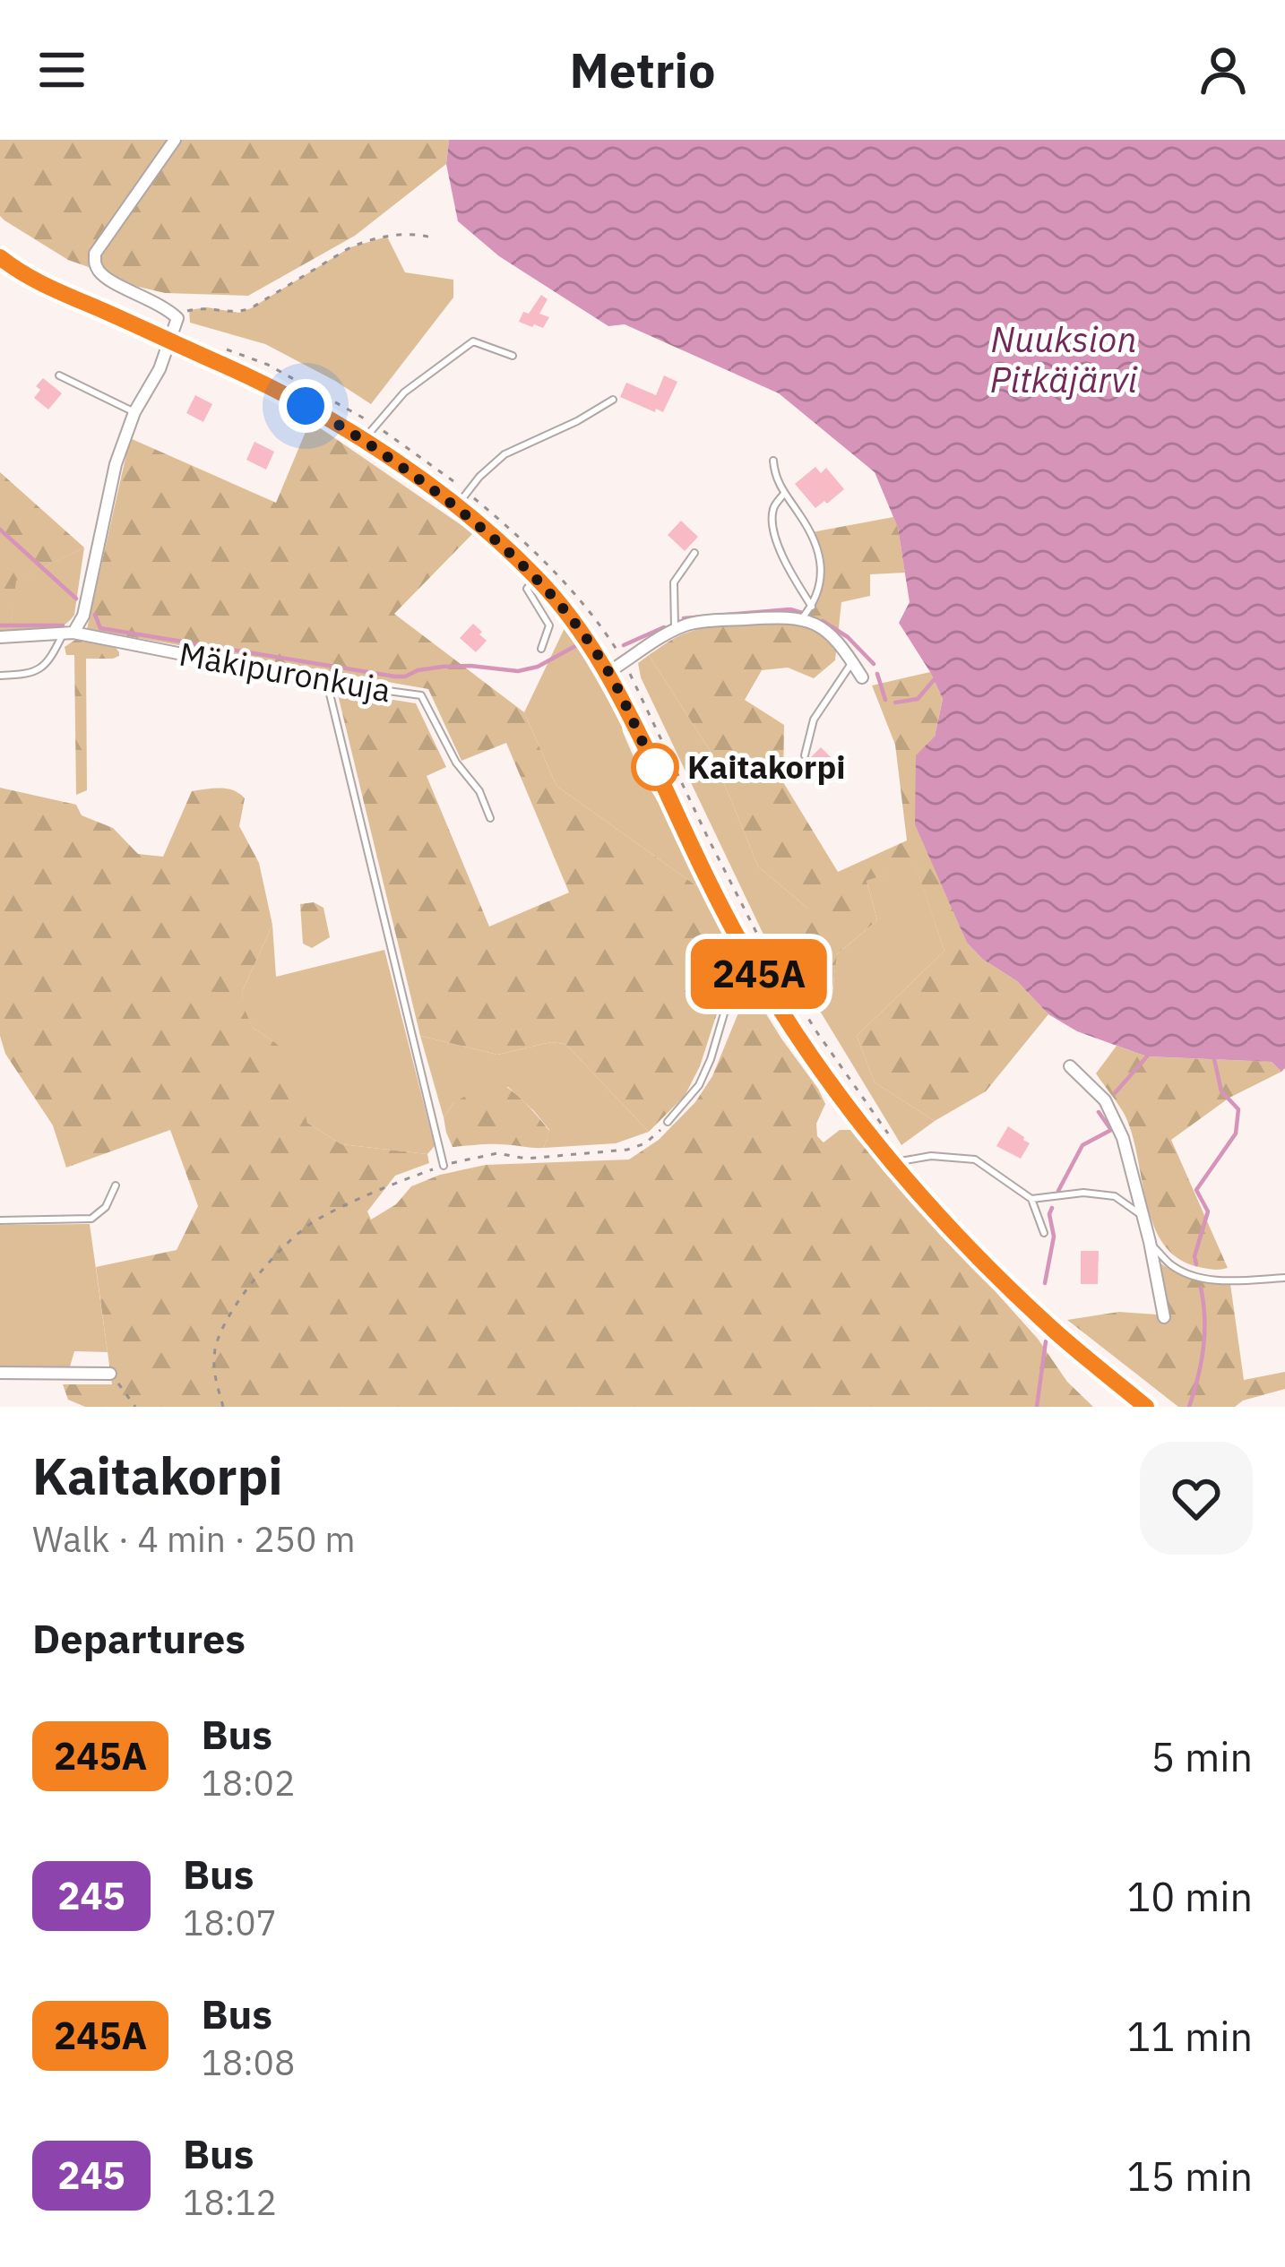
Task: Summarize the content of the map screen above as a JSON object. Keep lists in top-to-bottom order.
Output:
{
  "streets": {
    "street": ["Mäkipuronkuja"]
  },
  "water": ["Nuuksion Pitkäjärvi"],
  "places": ["Kaitakorpi"],
  "lines": ["bus line 245A"],
  "page": {
    "header": "Metrio",
    "on_map": "245A",
    "heading": [
      ["Kaitakorpi", "Walk · 4 min · 250 m"],
      "Departures"
    ],
    "list": [
      {
        "mark": "245A",
        "name": "Bus",
        "note": "18:02",
        "value": "5 min"
      },
      {
        "mark": "245",
        "name": "Bus",
        "note": "18:07",
        "value": "10 min"
      },
      {
        "mark": "245A",
        "name": "Bus",
        "note": "18:08",
        "value": "11 min"
      },
      {
        "mark": "245",
        "name": "Bus",
        "note": "18:12",
        "value": "15 min"
      }
    ]
  }
}
